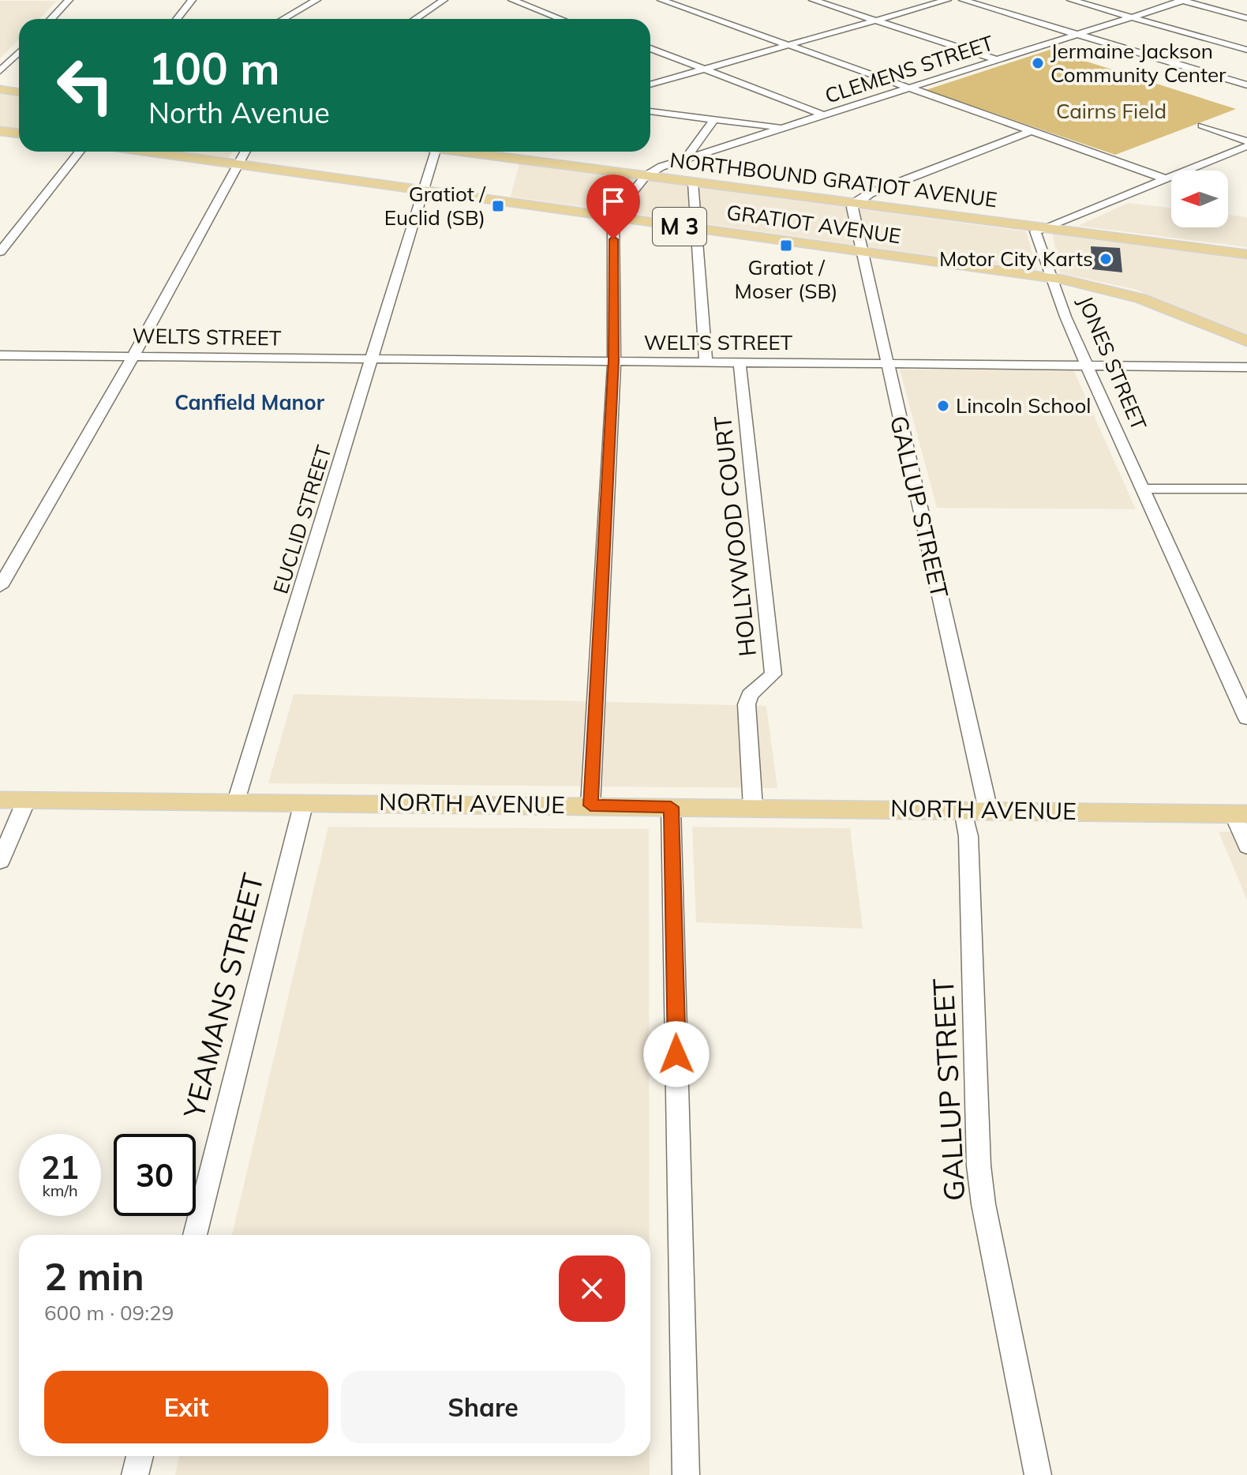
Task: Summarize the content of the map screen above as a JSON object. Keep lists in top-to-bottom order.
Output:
{
  "streets": {
    "main road": [
      "NORTHBOUND GRATIOT AVENUE",
      "GRATIOT AVENUE",
      "M 3",
      "NORTH AVENUE"
    ],
    "street": [
      "CLEMENS STREET",
      "WELTS STREET",
      "JONES STREET",
      "GALLUP STREET",
      "EUCLID STREET",
      "HOLLYWOOD COURT",
      "YEAMANS STREET"
    ]
  },
  "crossings": [
    ["CLEMENS STREET", "NORTHBOUND GRATIOT AVENUE"],
    ["NORTHBOUND GRATIOT AVENUE", "JONES STREET"],
    ["NORTHBOUND GRATIOT AVENUE", "GALLUP STREET"],
    ["GRATIOT AVENUE", "JONES STREET"],
    ["GRATIOT AVENUE", "GALLUP STREET"],
    ["GRATIOT AVENUE", "EUCLID STREET"],
    ["WELTS STREET", "JONES STREET"],
    ["WELTS STREET", "GALLUP STREET"],
    ["WELTS STREET", "EUCLID STREET"],
    ["WELTS STREET", "HOLLYWOOD COURT"],
    ["GALLUP STREET", "NORTH AVENUE"],
    ["EUCLID STREET", "NORTH AVENUE"],
    ["HOLLYWOOD COURT", "NORTH AVENUE"],
    ["NORTH AVENUE", "YEAMANS STREET"]
  ],
  "districts": ["Canfield Manor"],
  "parks": ["Cairns Field"],
  "places": {
    "other": ["Jermaine Jackson Community Center", "Motor City Karts", "Lincoln School"],
    "transit": ["Gratiot / Euclid (SB)", "Gratiot / Moser (SB)"]
  },
  "north": "left",
  "page": {
    "turn": ["100 m", "North Avenue"],
    "speed": "21 km/h",
    "limit": "30",
    "heading": ["2 min", "600 m · 09:29"],
    "buttons": ["Exit", "Share"]
  }
}
